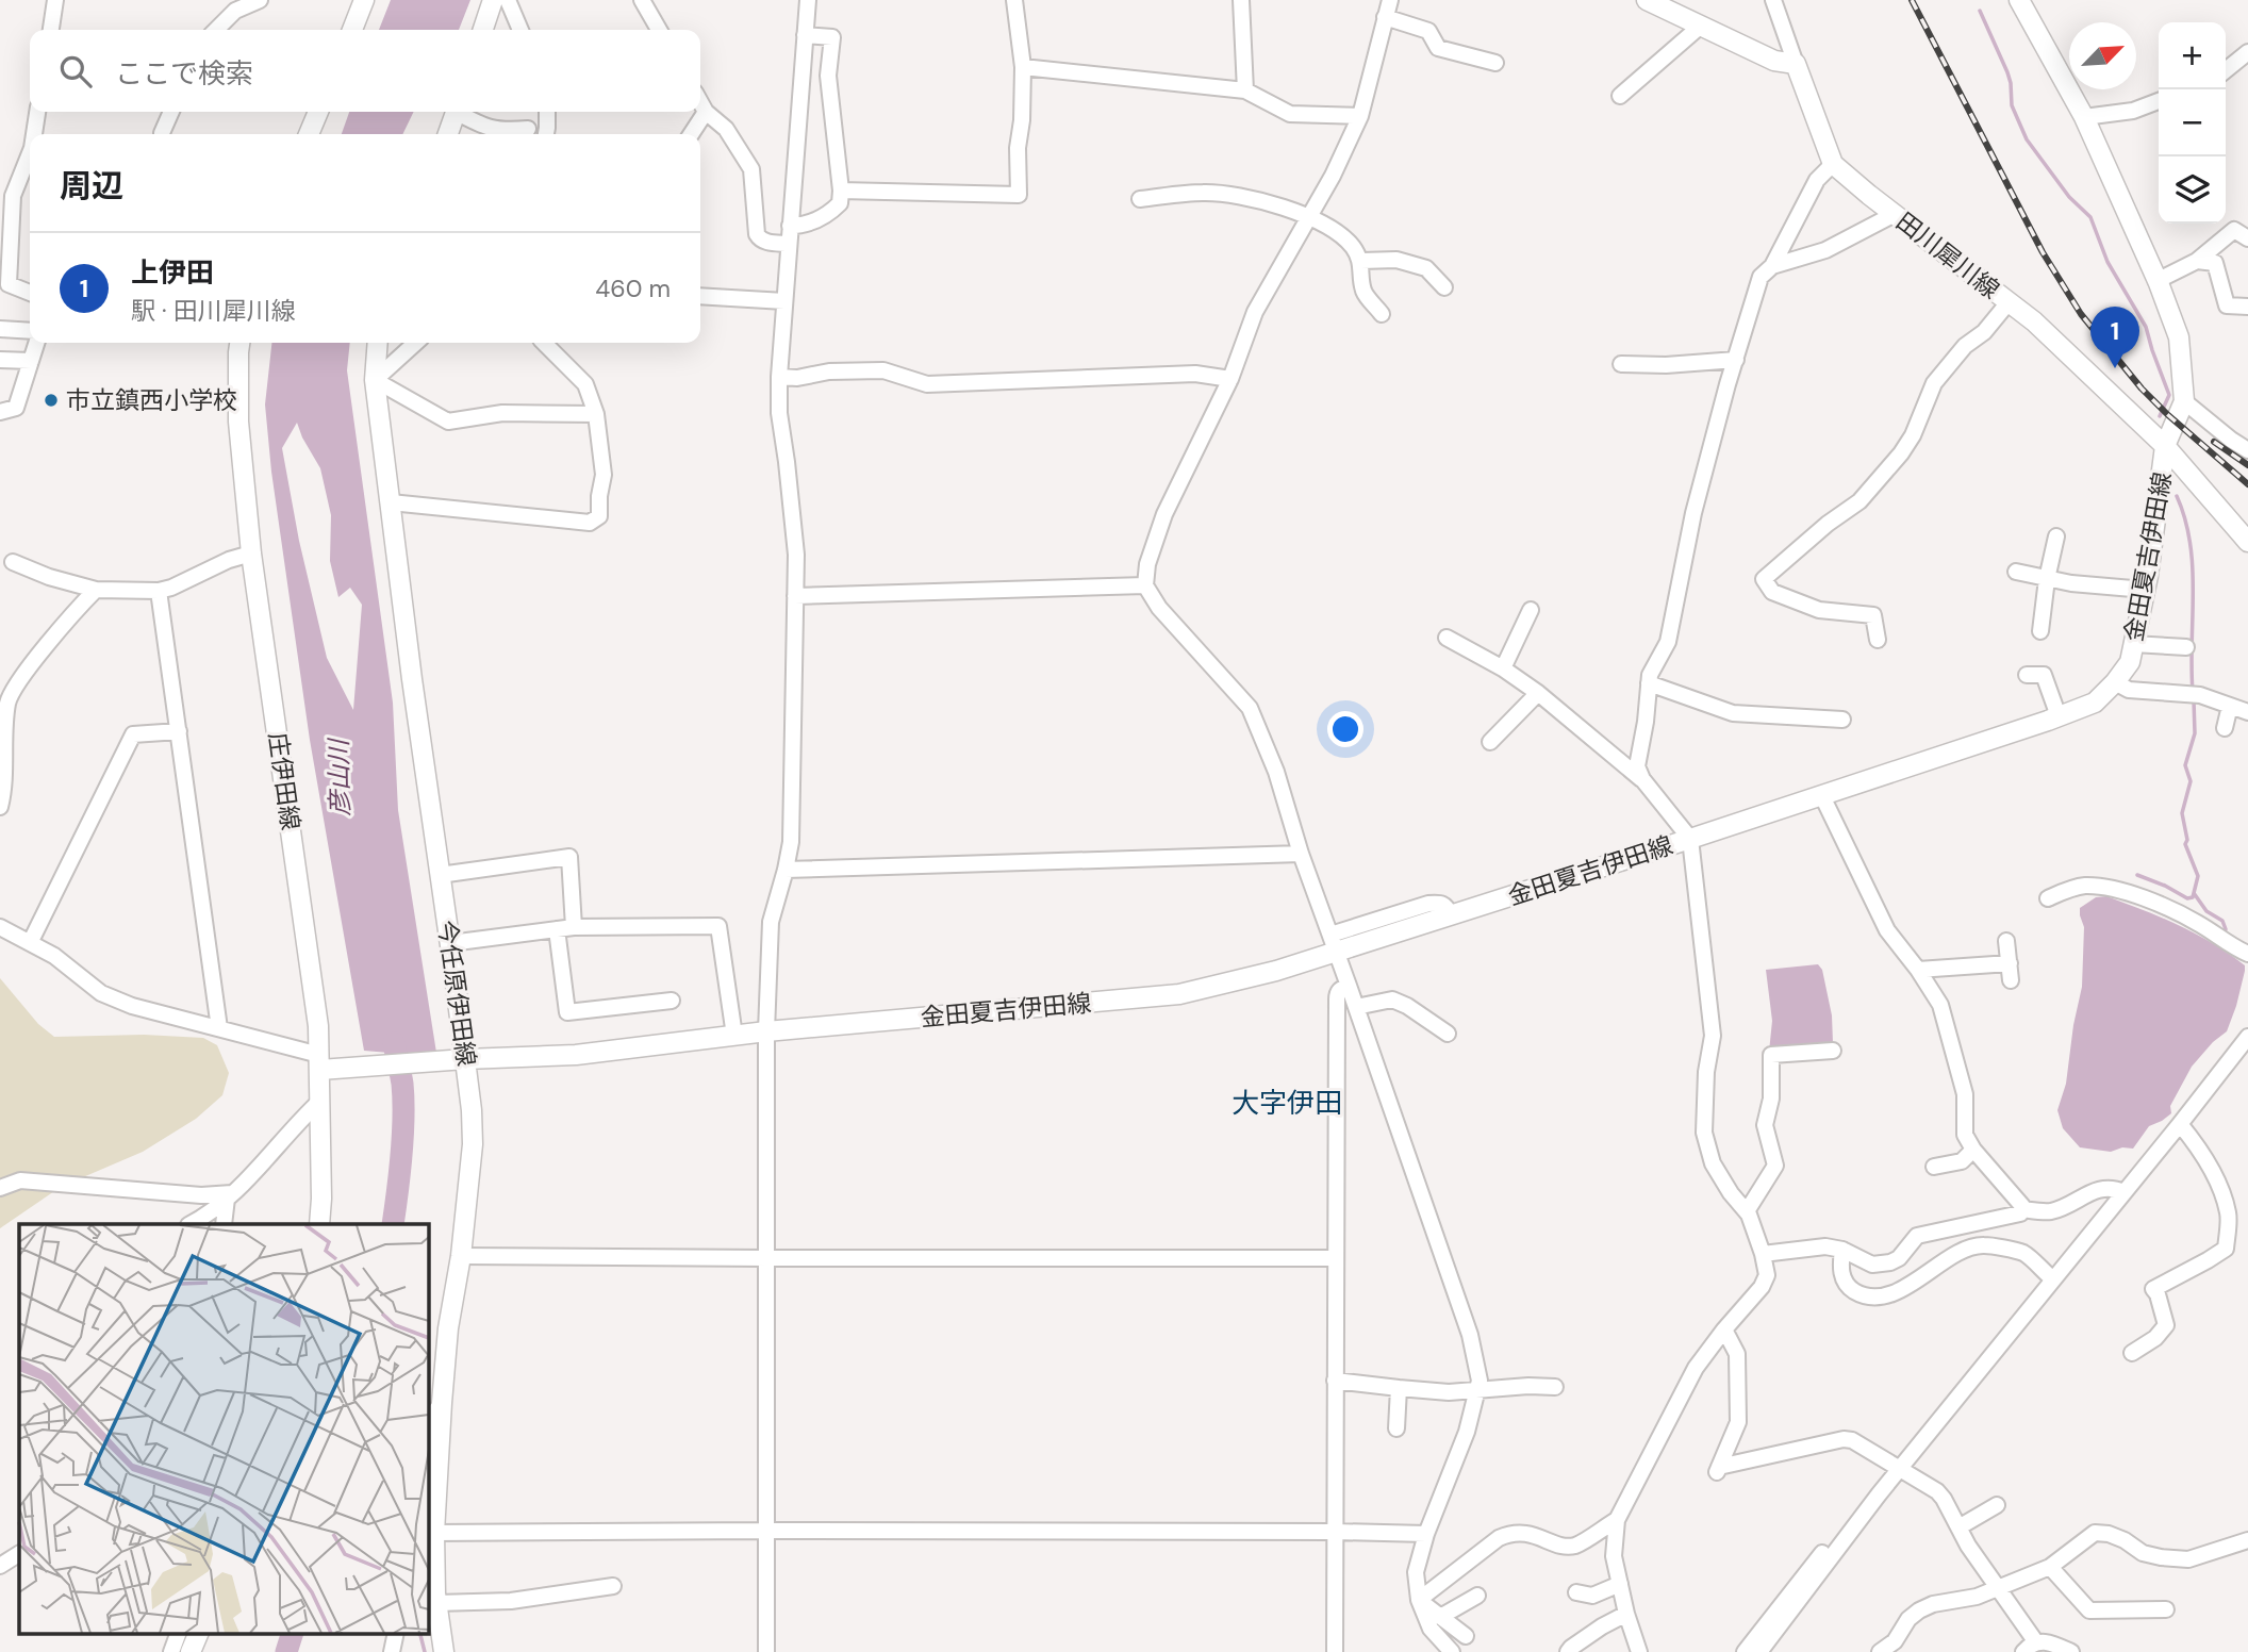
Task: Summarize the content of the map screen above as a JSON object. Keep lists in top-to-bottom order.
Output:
{
  "streets": {
    "main road": [
      "田川犀川線",
      "金田夏吉伊田線",
      "庄伊田線",
      "今任原伊田線"
    ]
  },
  "crossings": [
    ["田川犀川線", "金田夏吉伊田線"],
    ["金田夏吉伊田線", "庄伊田線"],
    ["金田夏吉伊田線", "今任原伊田線"]
  ],
  "districts": ["大字伊田"],
  "water": ["彦山川"],
  "places": ["市立鎮西小学校"],
  "north": "top right",
  "page": {
    "map_buttons": ["+", "−"],
    "search": "ここで検索",
    "heading": "周辺",
    "list": [
      {
        "mark": "1",
        "name": "上伊田",
        "note": "駅 · 田川犀川線",
        "value": "460 m"
      }
    ],
    "pins": "1"
  }
}
